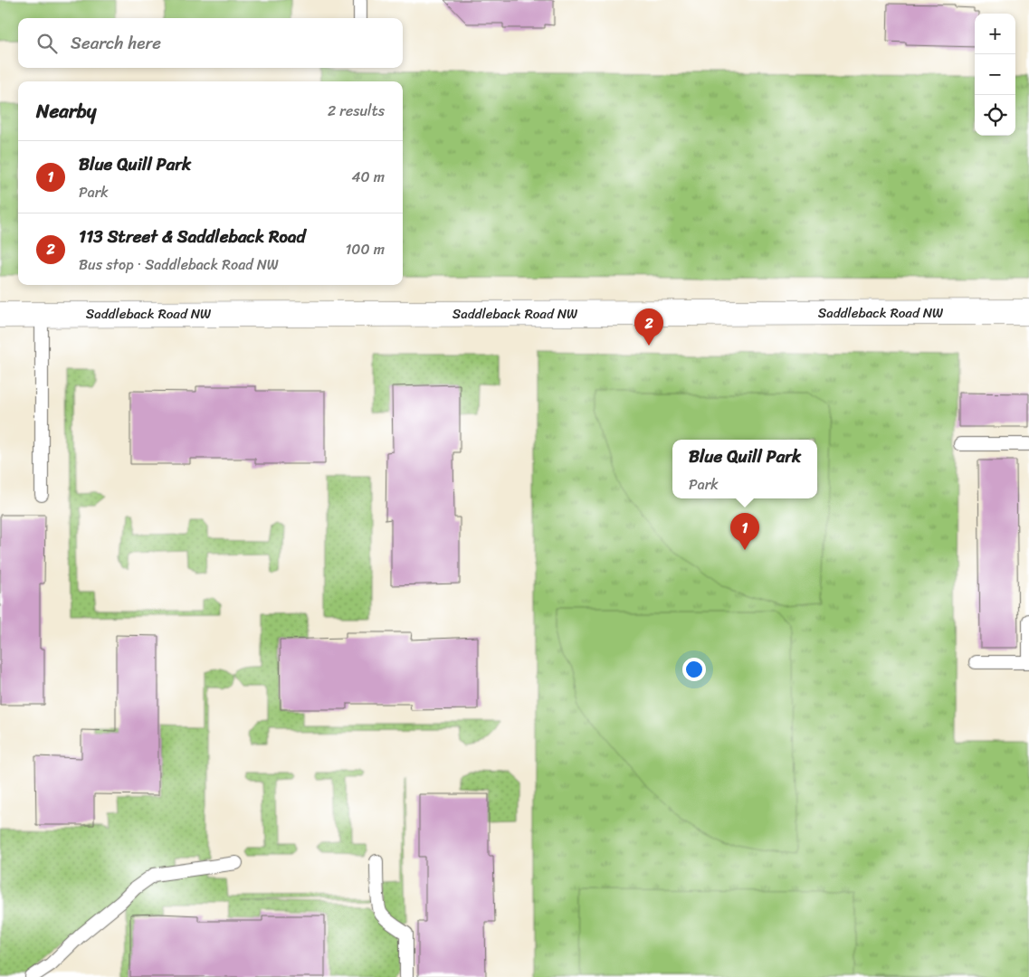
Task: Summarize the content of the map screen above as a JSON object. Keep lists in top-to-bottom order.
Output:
{
  "streets": {
    "street": ["Saddleback Road NW"]
  },
  "page": {
    "map_buttons": ["+", "−"],
    "search": "Search here",
    "heading": ["Nearby", "2 results"],
    "list": [
      {
        "mark": "1",
        "name": "Blue Quill Park",
        "note": "Park",
        "value": "40 m"
      },
      {
        "mark": "2",
        "name": "113 Street & Saddleback Road",
        "note": "Bus stop · Saddleback Road NW",
        "value": "100 m"
      }
    ],
    "pins": ["2", "1"],
    "popup": ["Blue Quill Park", "Park"]
  }
}
